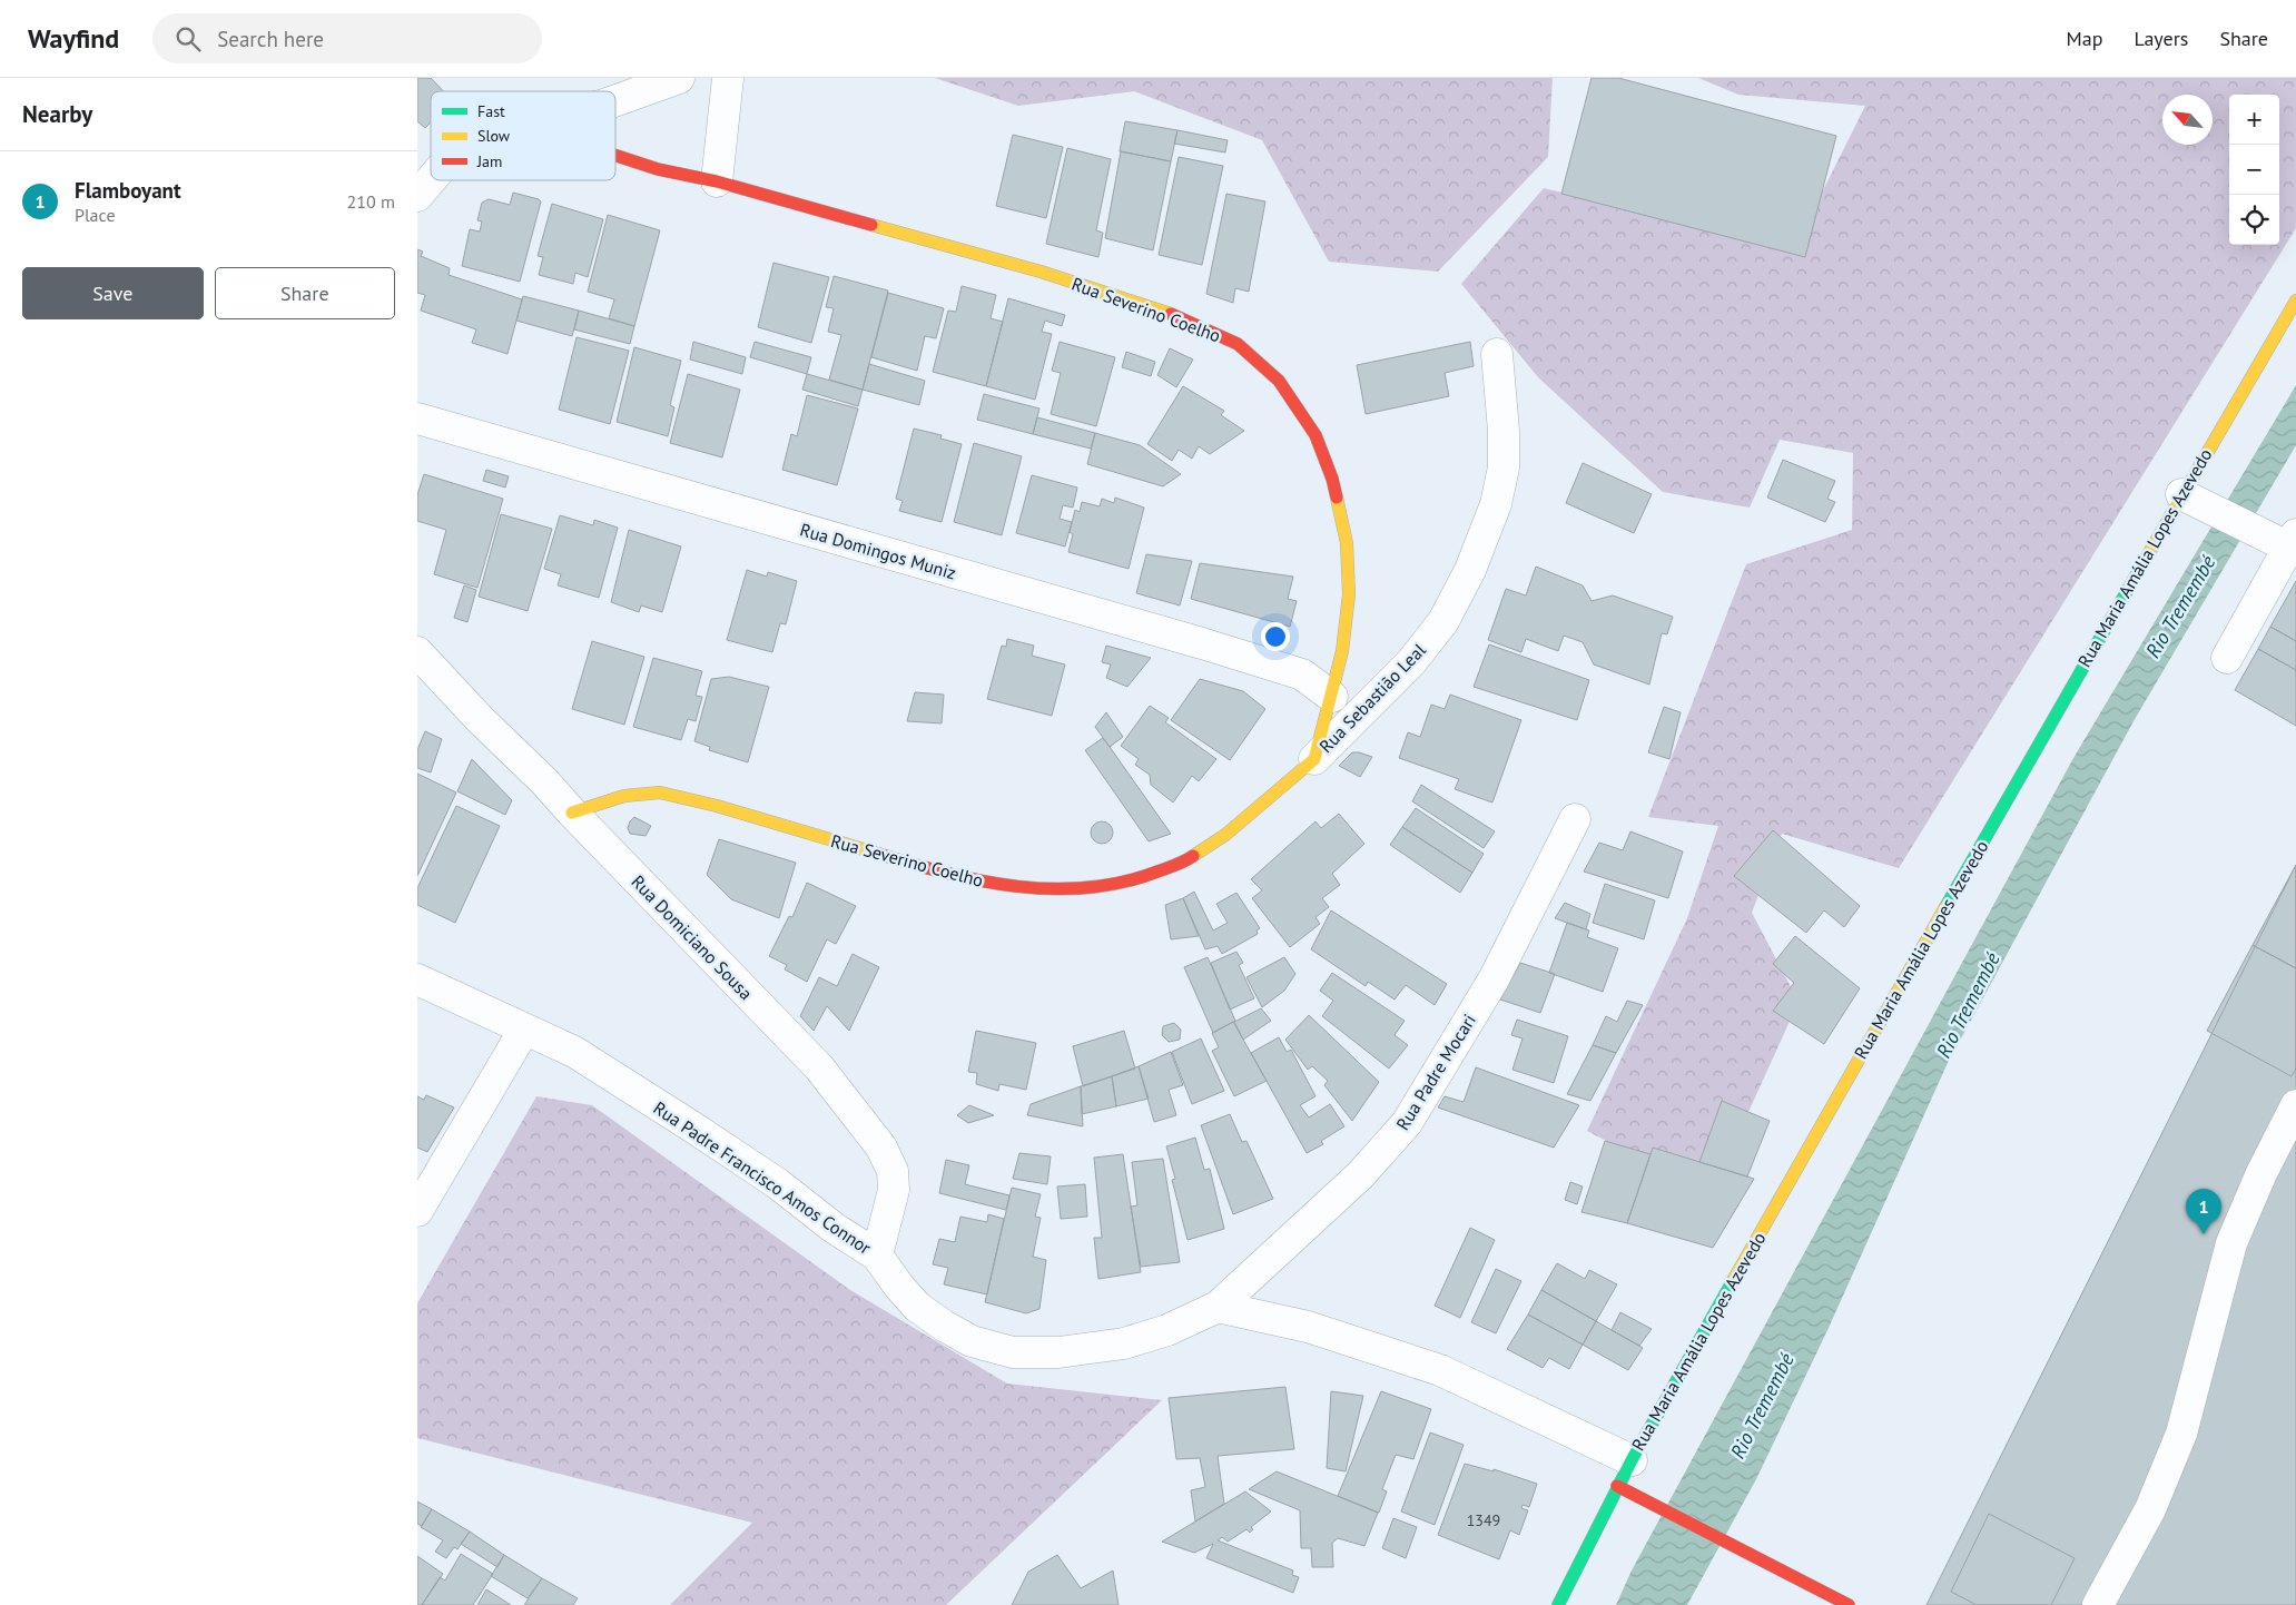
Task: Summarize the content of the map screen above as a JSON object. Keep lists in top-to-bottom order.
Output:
{
  "streets": {
    "street": [
      "Rua Severino Coelho",
      "Rua Domingos Muniz",
      "Rua Maria Amália Lopes Azevedo",
      "Rua Sebastião Leal",
      "Rua Domiciano Sousa",
      "Rua Padre Mocari",
      "Rua Padre Francisco Amos Connor"
    ]
  },
  "crossings": [
    ["Rua Severino Coelho", "Rua Domingos Muniz"],
    ["Rua Severino Coelho", "Rua Sebastião Leal"],
    ["Rua Severino Coelho", "Rua Domiciano Sousa"],
    ["Rua Domiciano Sousa", "Rua Padre Francisco Amos Connor"],
    ["Rua Padre Mocari", "Rua Padre Francisco Amos Connor"]
  ],
  "water": ["Rio Tremembé"],
  "house_numbers": ["1349"],
  "legend": ["Fast", "Slow", "Jam"],
  "north": "top left",
  "page": {
    "header": "Wayfind",
    "search": "Search here",
    "nav": ["Map", "Layers", "Share"],
    "heading": "Nearby",
    "map_buttons": ["+", "−"],
    "list": [
      {
        "mark": "1",
        "name": "Flamboyant",
        "note": "Place",
        "value": "210 m"
      }
    ],
    "buttons": ["Save", "Share"],
    "pins": "1"
  }
}
